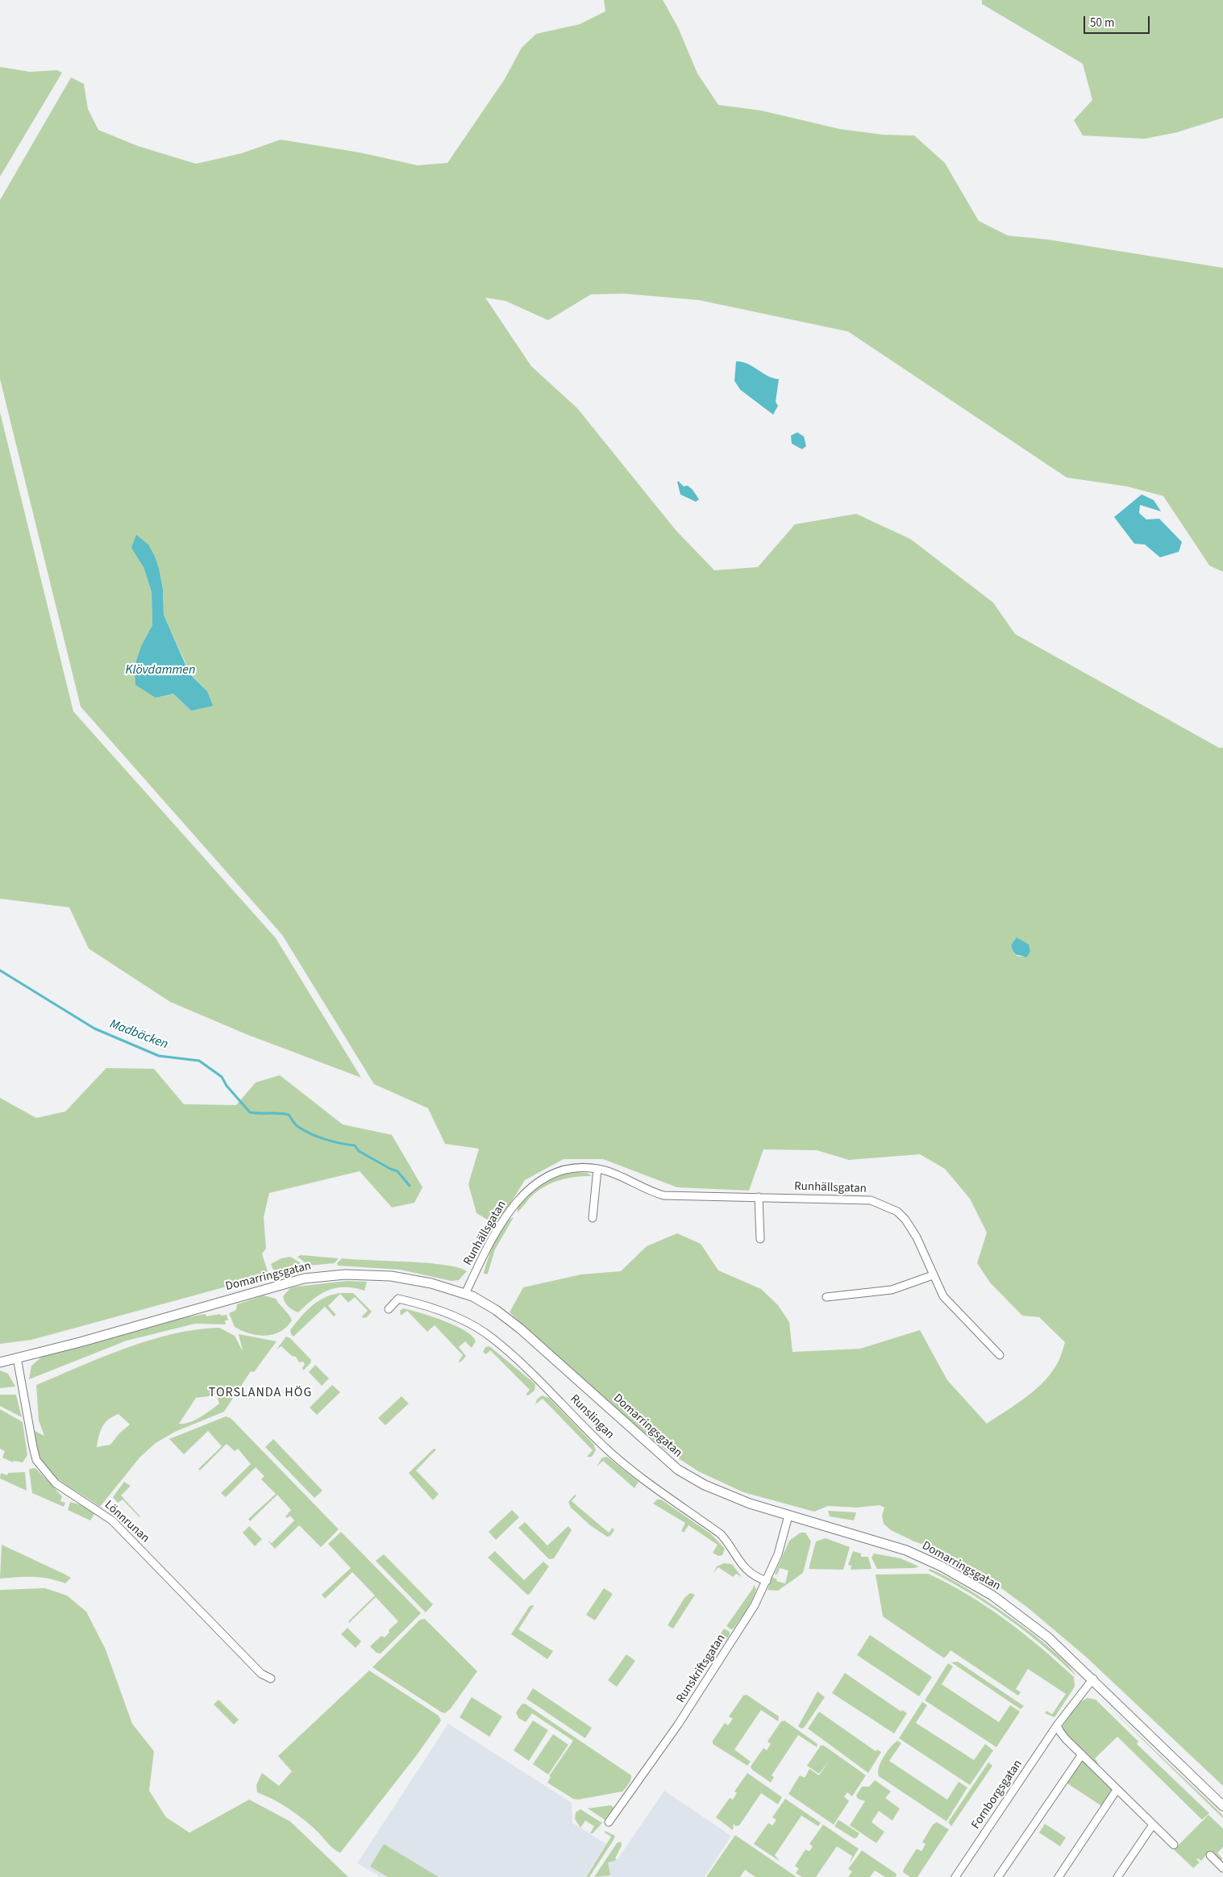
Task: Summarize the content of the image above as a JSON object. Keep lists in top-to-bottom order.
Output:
{
  "streets": {
    "street": [
      "Runhällsgatan",
      "Domarringsgatan",
      "Runslingan",
      "Lönnrunan",
      "Runskriftsgatan",
      "Fornborgsgatan"
    ]
  },
  "crossings": [
    ["Runhällsgatan", "Domarringsgatan"],
    ["Domarringsgatan", "Lönnrunan"],
    ["Domarringsgatan", "Runskriftsgatan"],
    ["Domarringsgatan", "Fornborgsgatan"],
    ["Runslingan", "Runskriftsgatan"]
  ],
  "districts": ["TORSLANDA HÖG"],
  "water": ["Klövdammen", "Madbäcken"],
  "scale_bar": "50 m"
}
